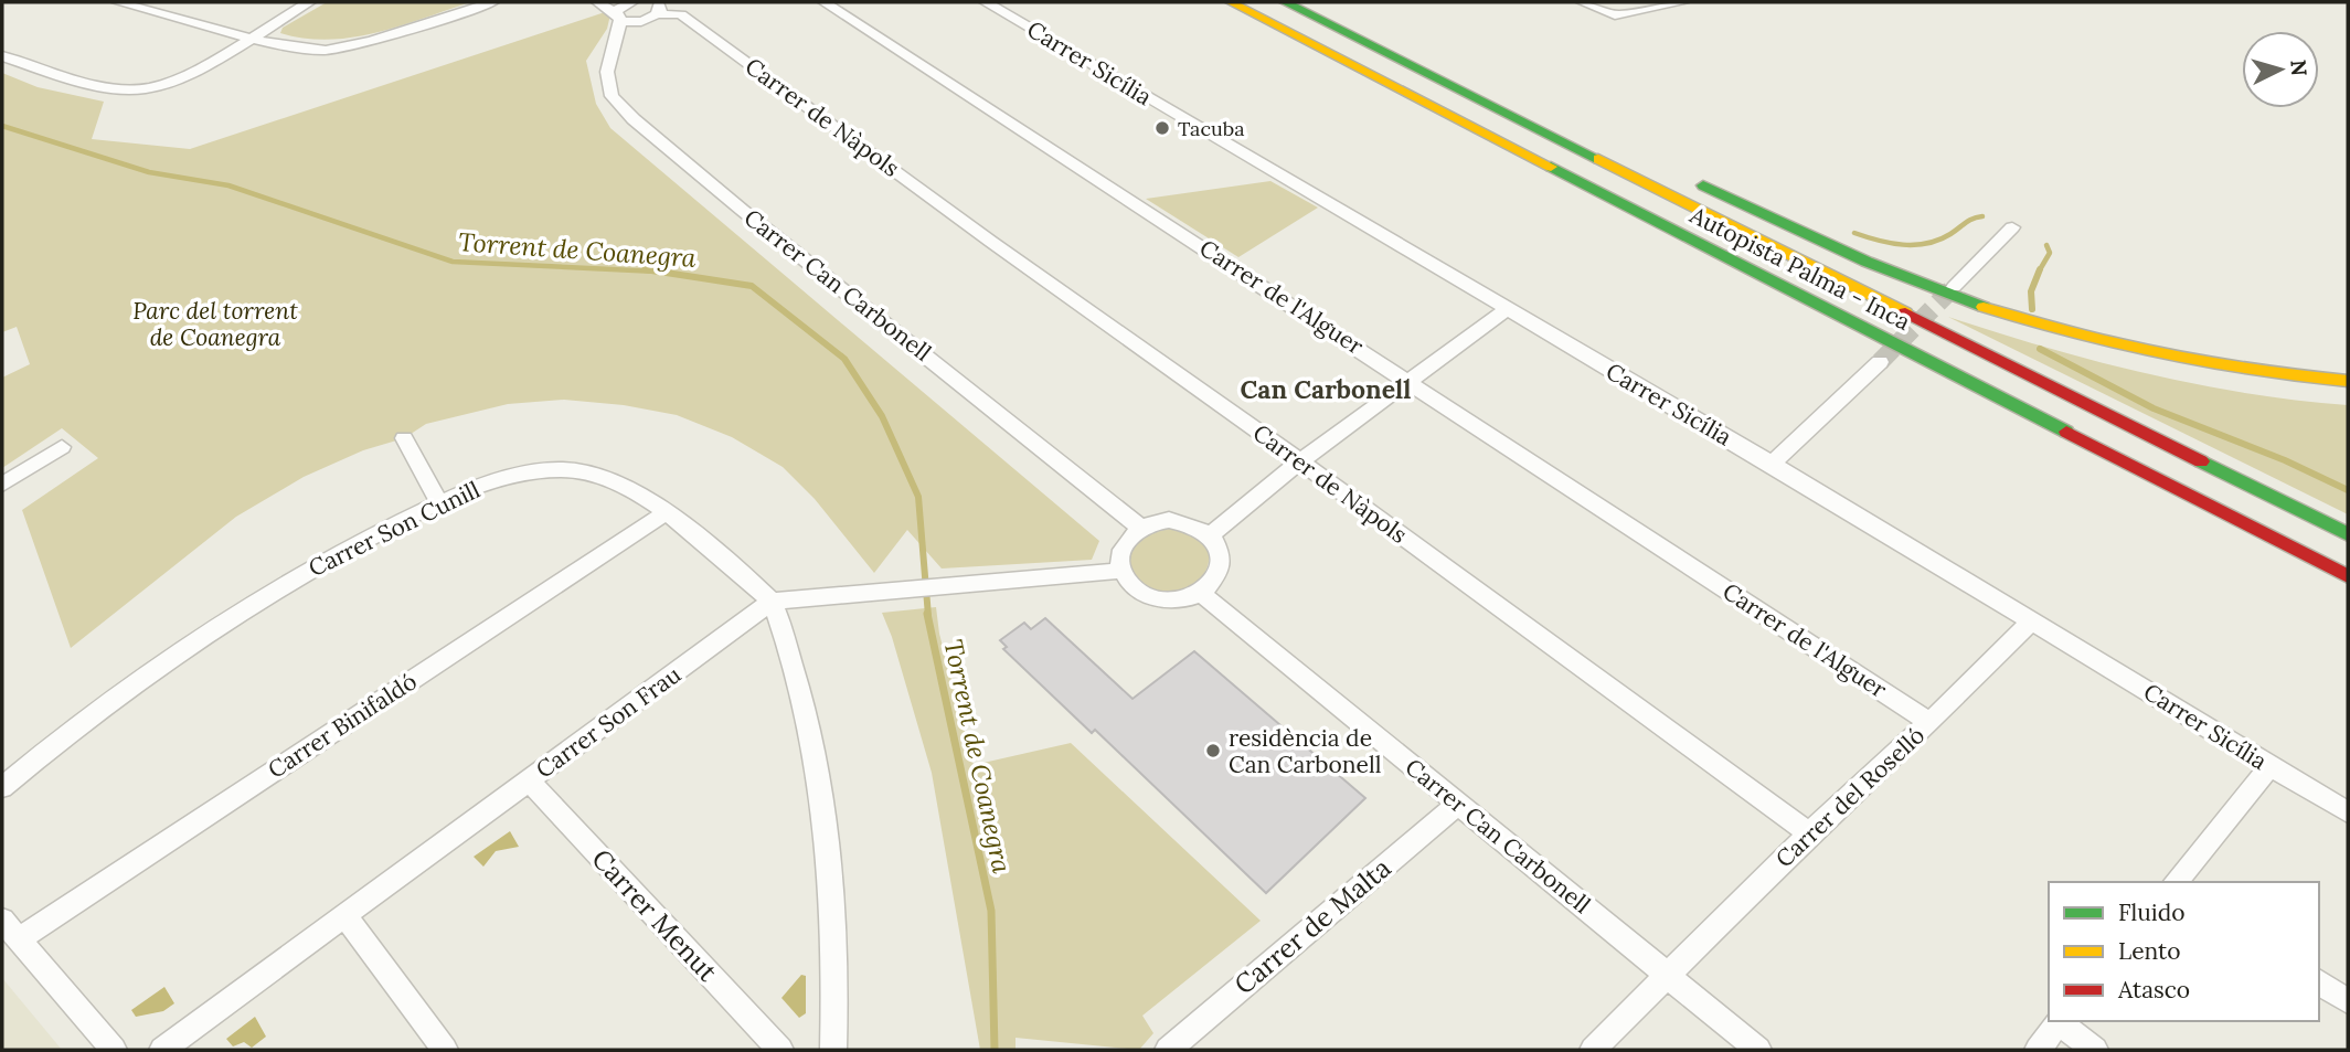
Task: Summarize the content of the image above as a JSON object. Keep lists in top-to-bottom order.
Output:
{
  "streets": {
    "highway": ["Autopista Palma - Inca"],
    "street": [
      "Carrer Sicília",
      "Carrer de Nàpols",
      "Carrer Can Carbonell",
      "Carrer de l'Alguer",
      "Carrer Son Cunill",
      "Carrer Son Frau",
      "Carrer Binifaldó",
      "Carrer del Roselló",
      "Carrer Menut",
      "Carrer de Malta"
    ]
  },
  "crossings": [
    ["Carrer Sicília", "Carrer del Roselló"],
    ["Carrer de Nàpols", "Carrer del Roselló"],
    ["Carrer Can Carbonell", "Carrer del Roselló"],
    ["Carrer Can Carbonell", "Carrer de Malta"],
    ["Carrer de l'Alguer", "Carrer del Roselló"],
    ["Carrer Son Cunill", "Carrer Son Frau"],
    ["Carrer Son Cunill", "Carrer Binifaldó"],
    ["Carrer Son Frau", "Carrer Menut"]
  ],
  "districts": ["Can Carbonell"],
  "water": ["Torrent de Coanegra"],
  "parks": ["Parc del torrent de Coanegra"],
  "places": ["Tacuba", "residència de Can Carbonell"],
  "legend": ["Fluido", "Lento", "Atasco"],
  "north": "right"
}
